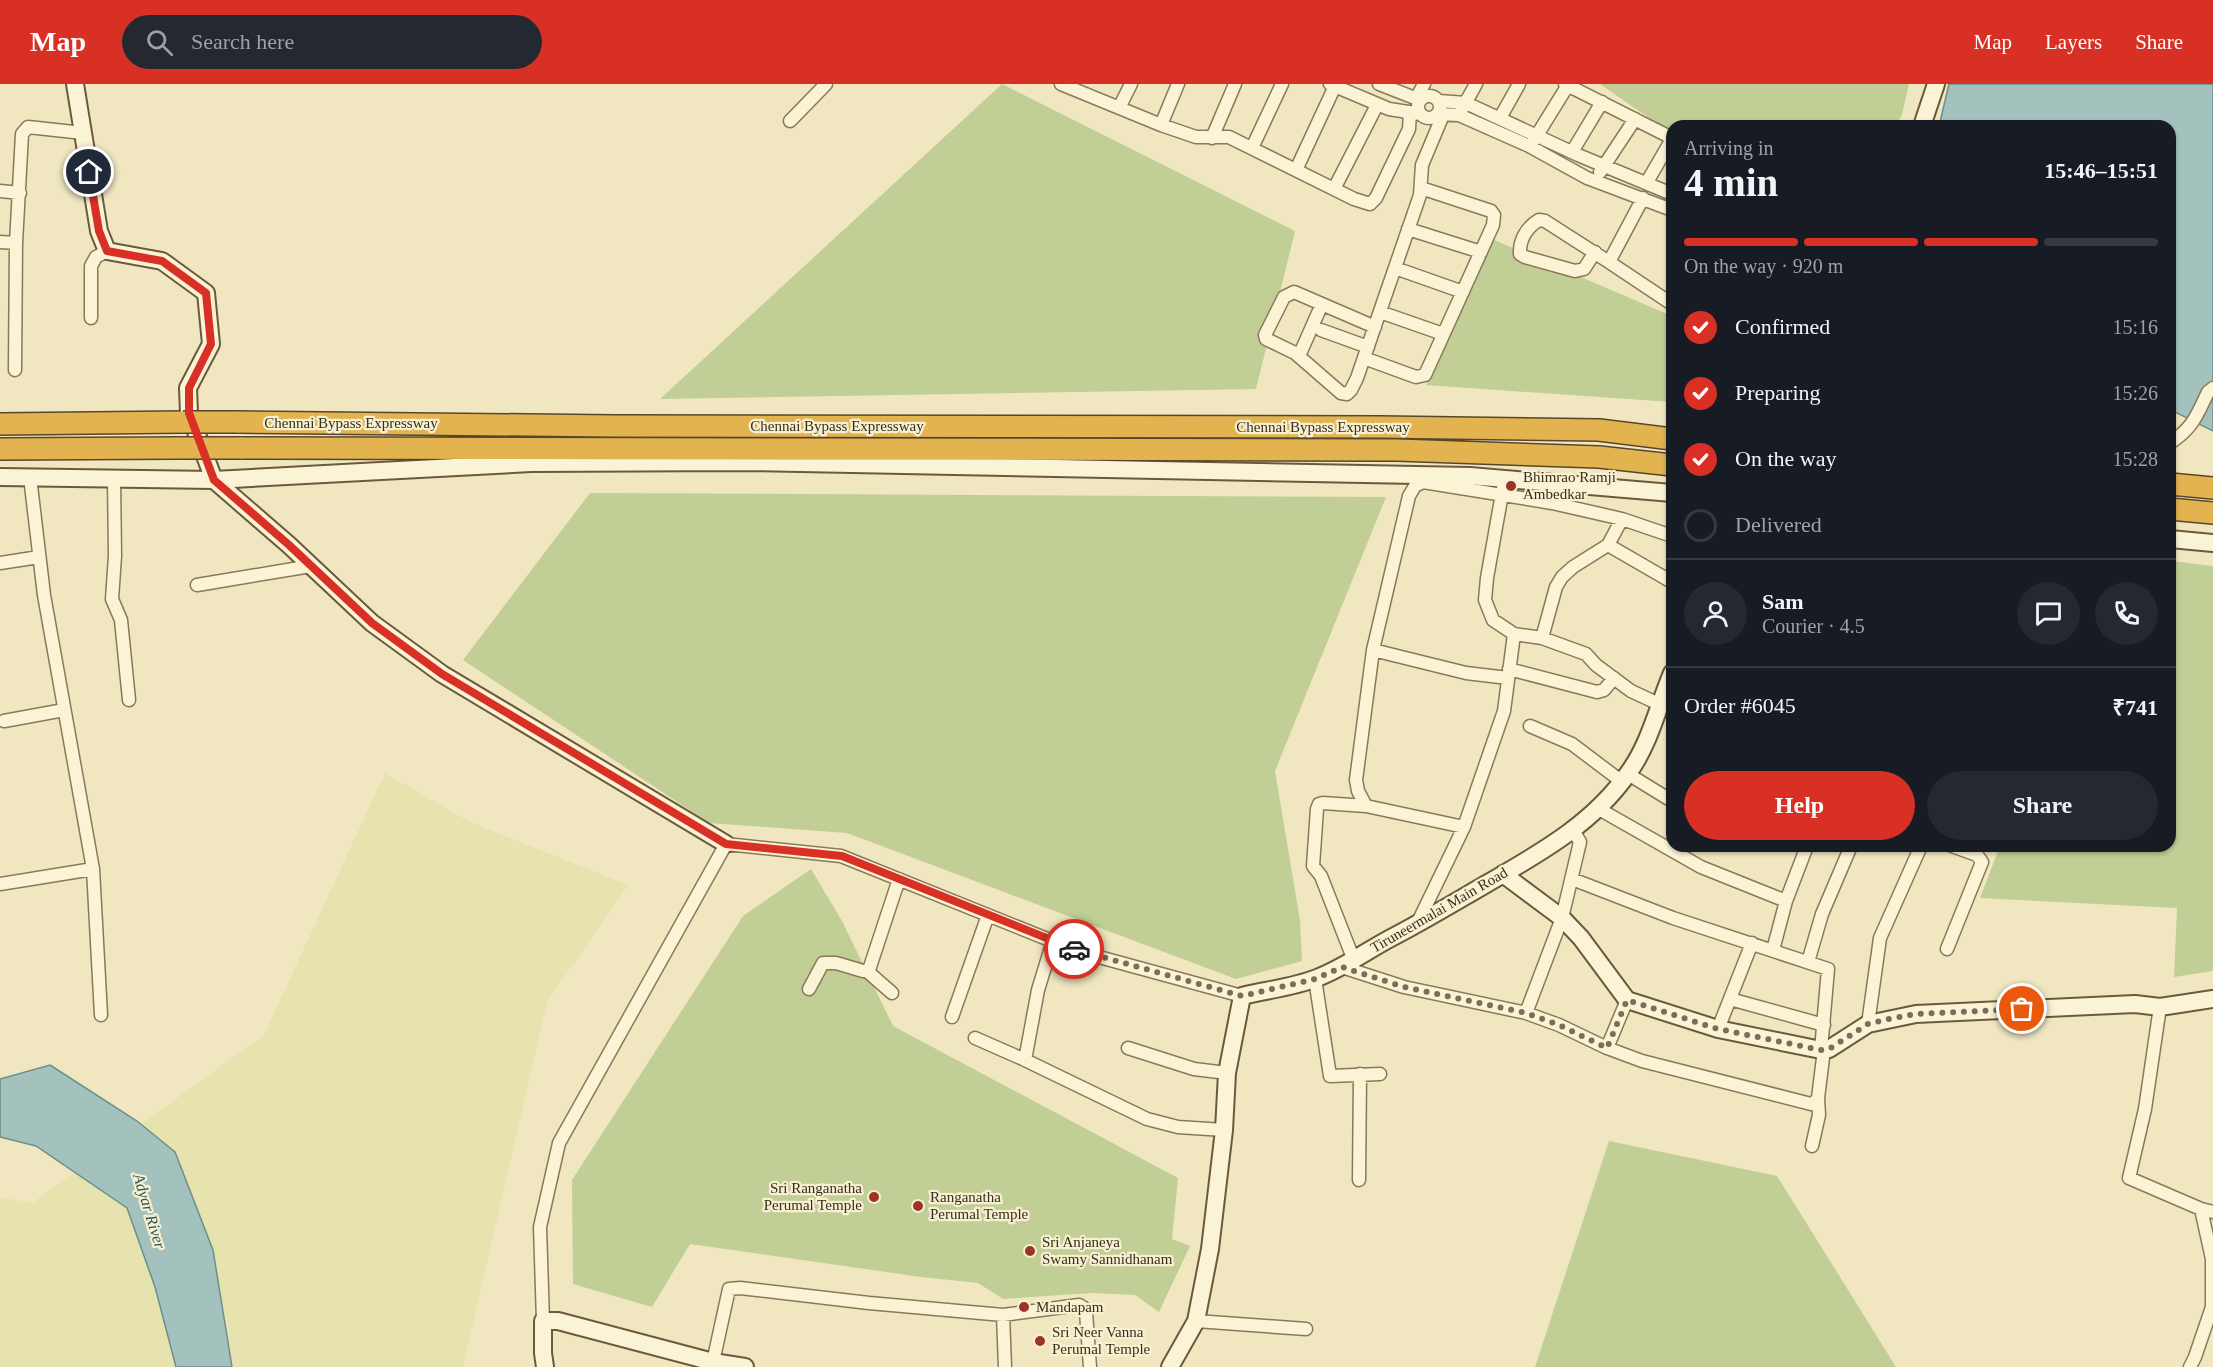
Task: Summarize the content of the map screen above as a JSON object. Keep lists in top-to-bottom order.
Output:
{
  "streets": {
    "highway": ["Chennai Bypass Expressway"],
    "street": ["Tiruneermalai Main Road"]
  },
  "water": ["Adyar River"],
  "places": [
    "Bhimrao Ramji Ambedkar",
    "Sri Ranganatha Perumal Temple",
    "Ranganatha Perumal Temple",
    "Sri Anjaneya Swamy Sannidhanam",
    "Mandapam",
    "Sri Neer Vanna Perumal Temple"
  ],
  "page": {
    "header": "Map",
    "search": "Search here",
    "nav": ["Map", "Layers", "Share"],
    "heading": ["4 min", "Arriving in", "15:46–15:51"],
    "panel": [
      "Sam",
      "Courier · 4.5",
      "Order #6045",
      "₹741"
    ],
    "bar": "On the way · 920 m",
    "list": [
      ["Confirmed", "15:16"],
      ["Preparing", "15:26"],
      ["On the way", "15:28"],
      "Delivered"
    ],
    "buttons": ["Help", "Share"]
  }
}
